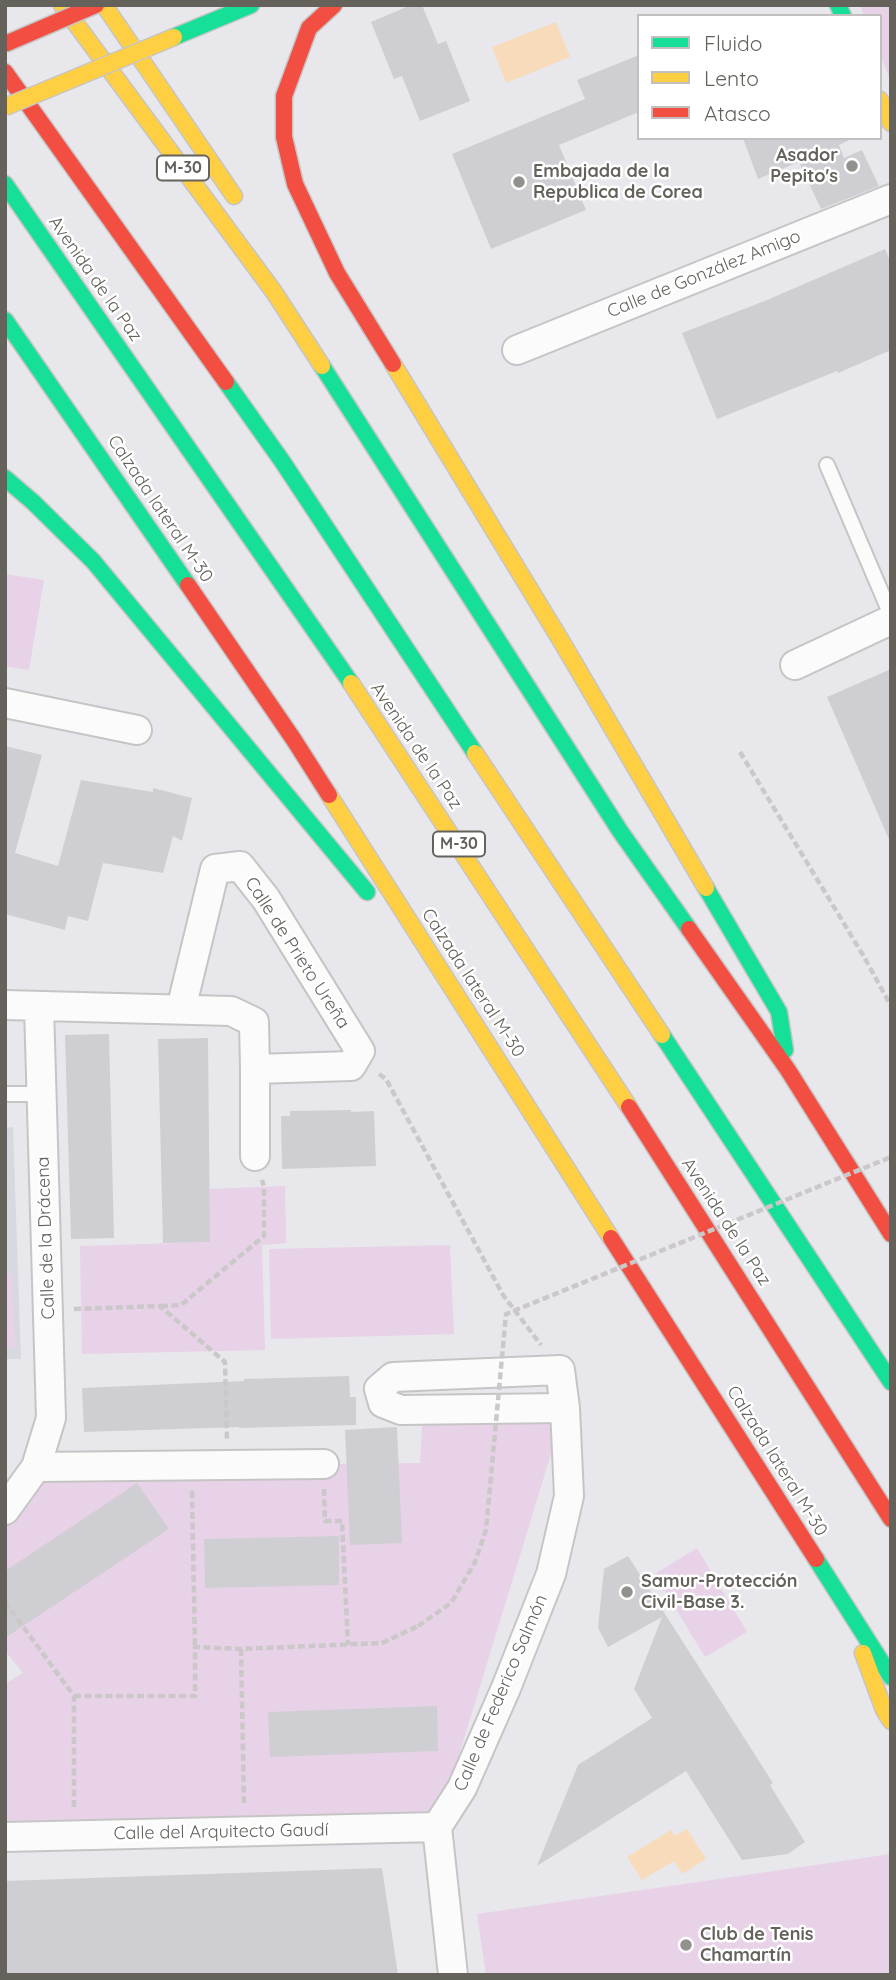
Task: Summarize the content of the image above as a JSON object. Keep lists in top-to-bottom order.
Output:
{
  "streets": {
    "main road": ["M-30", "Avenida de la Paz", "Calzada lateral M-30"],
    "street": [
      "Calle de González Amigo",
      "Calle de Prieto Ureña",
      "Calle de la Drácena",
      "Calle de Federico Salmón",
      "Calle del Arquitecto Gaudí"
    ]
  },
  "crossings": [
    ["Calle de Federico Salmón", "Calle del Arquitecto Gaudí"]
  ],
  "places": [
    "Asador Pepito's",
    "Embajada de la Republica de Corea",
    "Samur-Protección Civil-Base 3.",
    "Club de Tenis Chamartín"
  ],
  "legend": ["Fluido", "Lento", "Atasco"]
}
